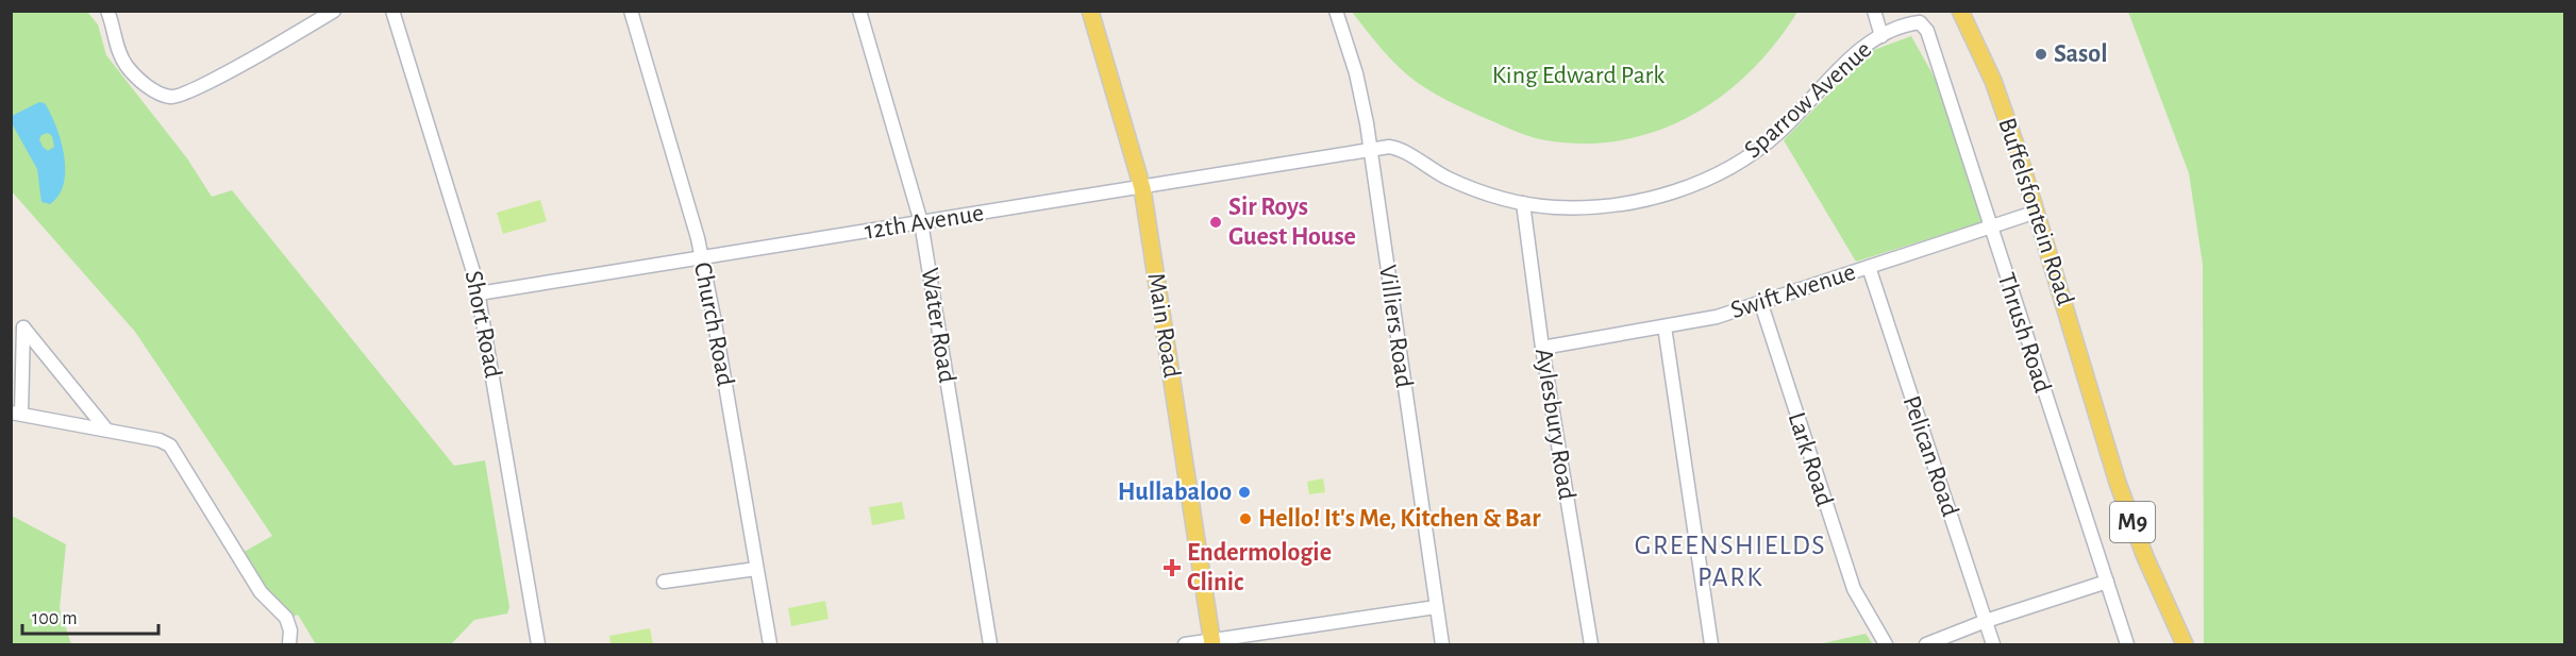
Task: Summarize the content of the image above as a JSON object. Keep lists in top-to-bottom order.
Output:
{
  "streets": {
    "main road": ["Buffelsfontein Road", "Main Road", "M9"],
    "street": [
      "Sparrow Avenue",
      "12th Avenue",
      "Swift Avenue",
      "Short Road",
      "Church Road",
      "Water Road",
      "Villiers Road",
      "Thrush Road",
      "Aylesbury Road",
      "Pelican Road",
      "Lark Road"
    ]
  },
  "crossings": [
    ["Sparrow Avenue", "12th Avenue"],
    ["Sparrow Avenue", "Villiers Road"],
    ["Sparrow Avenue", "Thrush Road"],
    ["Sparrow Avenue", "Aylesbury Road"],
    ["Buffelsfontein Road", "Swift Avenue"],
    ["12th Avenue", "Short Road"],
    ["12th Avenue", "Church Road"],
    ["12th Avenue", "Water Road"],
    ["12th Avenue", "Main Road"],
    ["12th Avenue", "Villiers Road"],
    ["Swift Avenue", "Thrush Road"],
    ["Swift Avenue", "Aylesbury Road"],
    ["Swift Avenue", "Pelican Road"],
    ["Swift Avenue", "Lark Road"]
  ],
  "districts": ["GREENSHIELDS PARK"],
  "parks": ["King Edward Park"],
  "places": {
    "other": [
      "Sasol",
      "Sir Roys Guest House",
      "Hullabaloo",
      "Hello! It's Me, Kitchen & Bar"
    ],
    "health": ["Endermologie Clinic"]
  },
  "scale_bar": "100 m"
}
